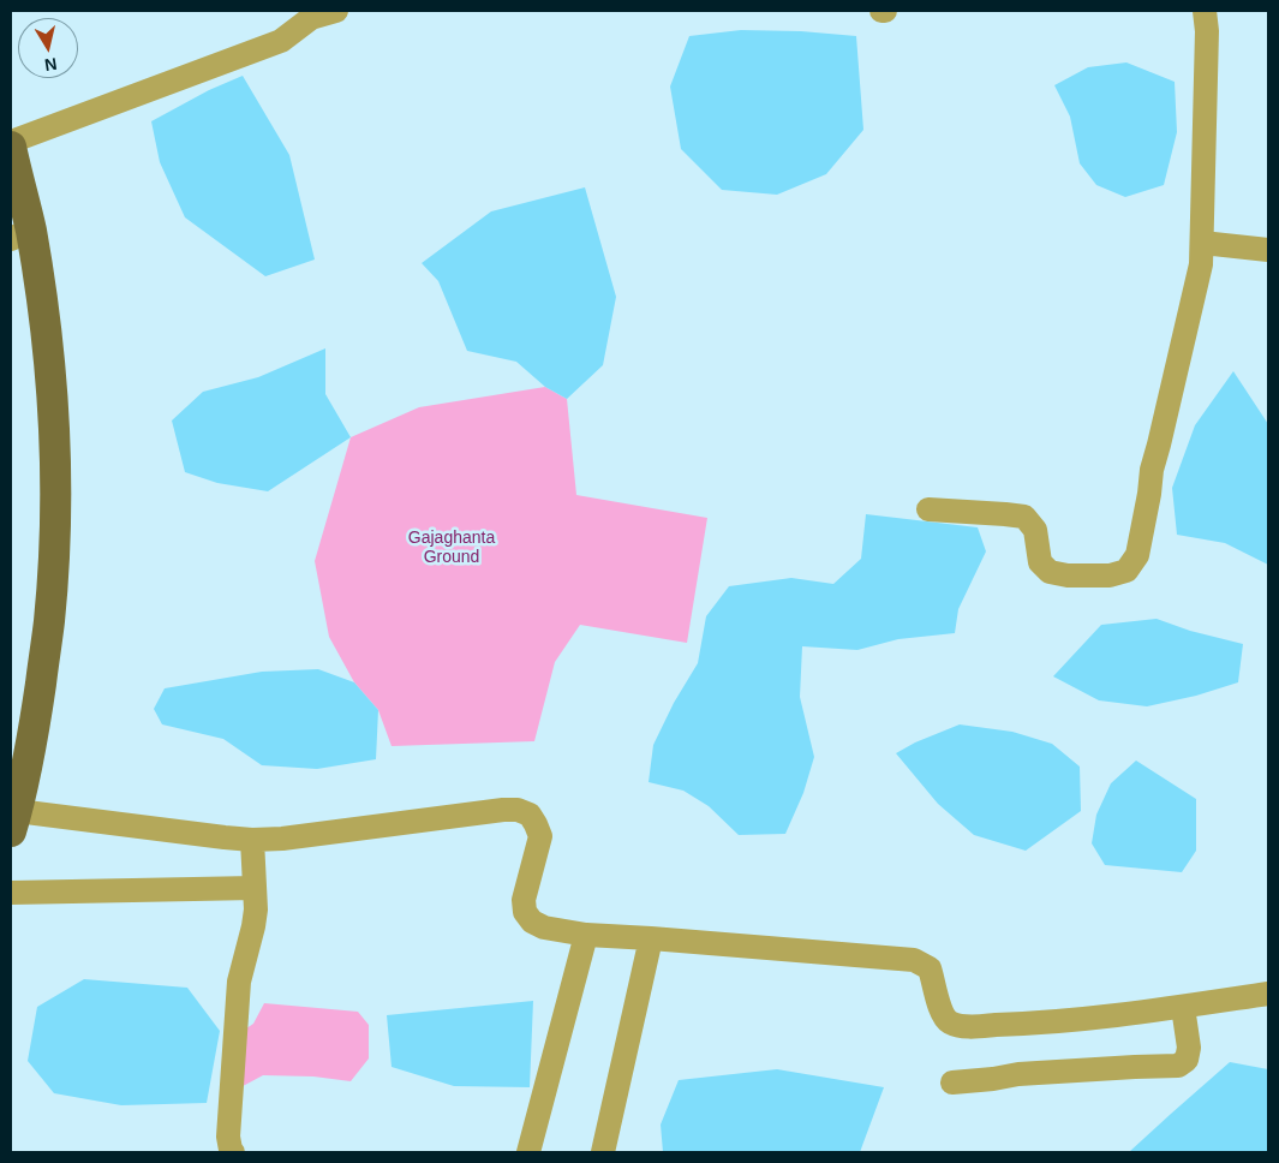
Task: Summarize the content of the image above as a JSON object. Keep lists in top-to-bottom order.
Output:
{
  "parks": ["Gajaghanta Ground"],
  "north": "bottom"
}
